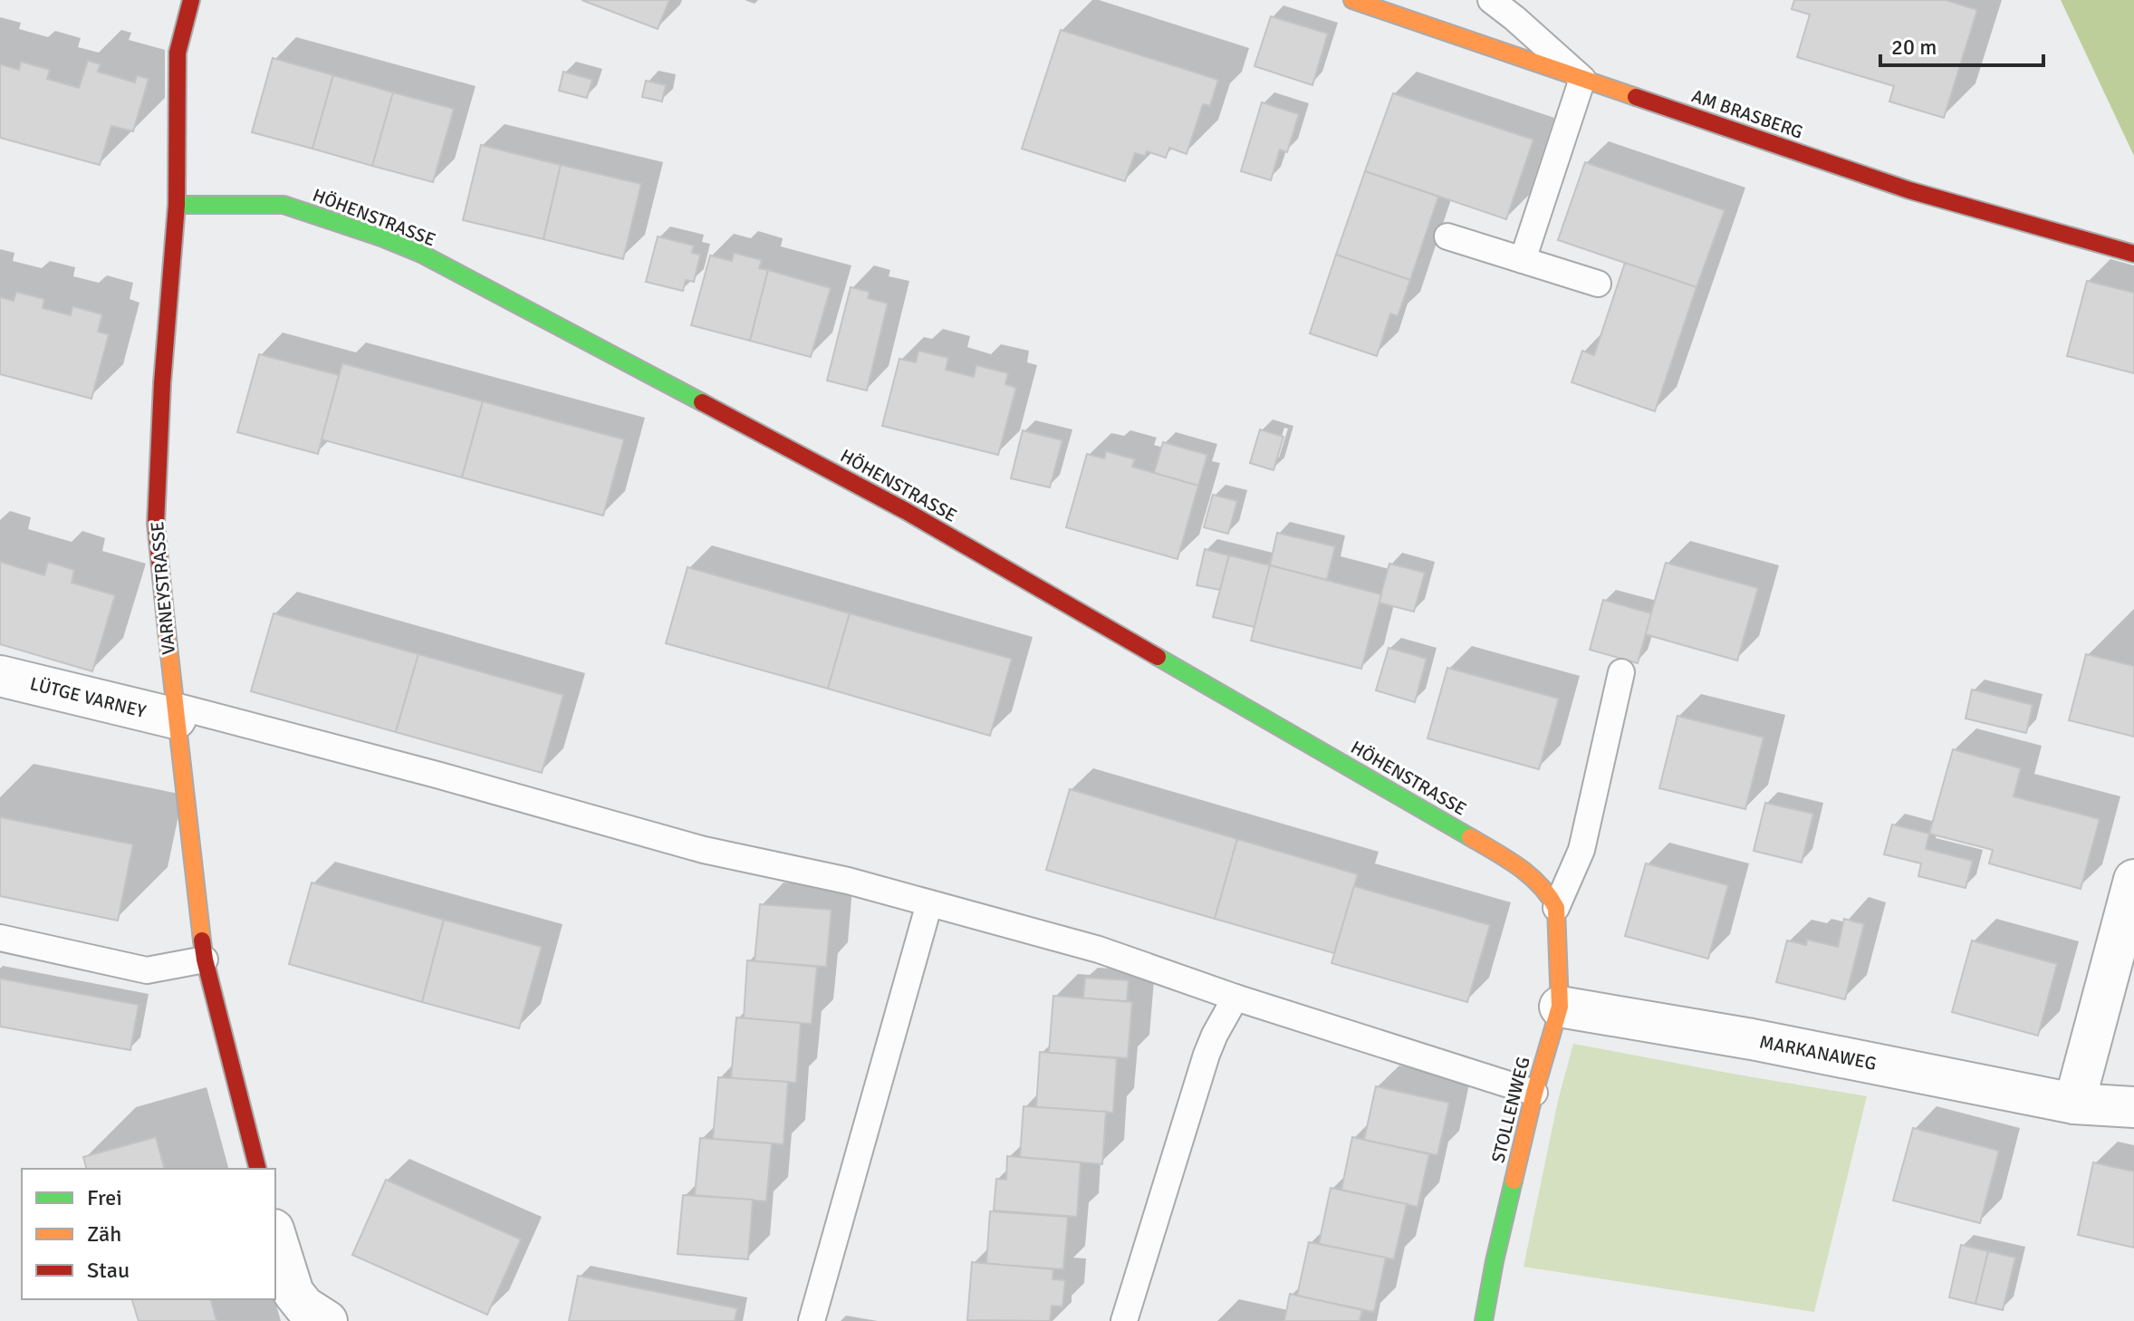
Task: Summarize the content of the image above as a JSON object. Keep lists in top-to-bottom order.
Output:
{
  "streets": {
    "street": [
      "AM BRASBERG",
      "HÖHENSTRASSE",
      "VARNEYSTRASSE",
      "LÜTGE VARNEY",
      "MARKANAWEG",
      "STOLLENWEG"
    ]
  },
  "crossings": [
    ["HÖHENSTRASSE", "VARNEYSTRASSE"],
    ["HÖHENSTRASSE", "STOLLENWEG"],
    ["VARNEYSTRASSE", "LÜTGE VARNEY"],
    ["MARKANAWEG", "STOLLENWEG"]
  ],
  "legend": ["Frei", "Zäh", "Stau"],
  "scale_bar": "20 m"
}
